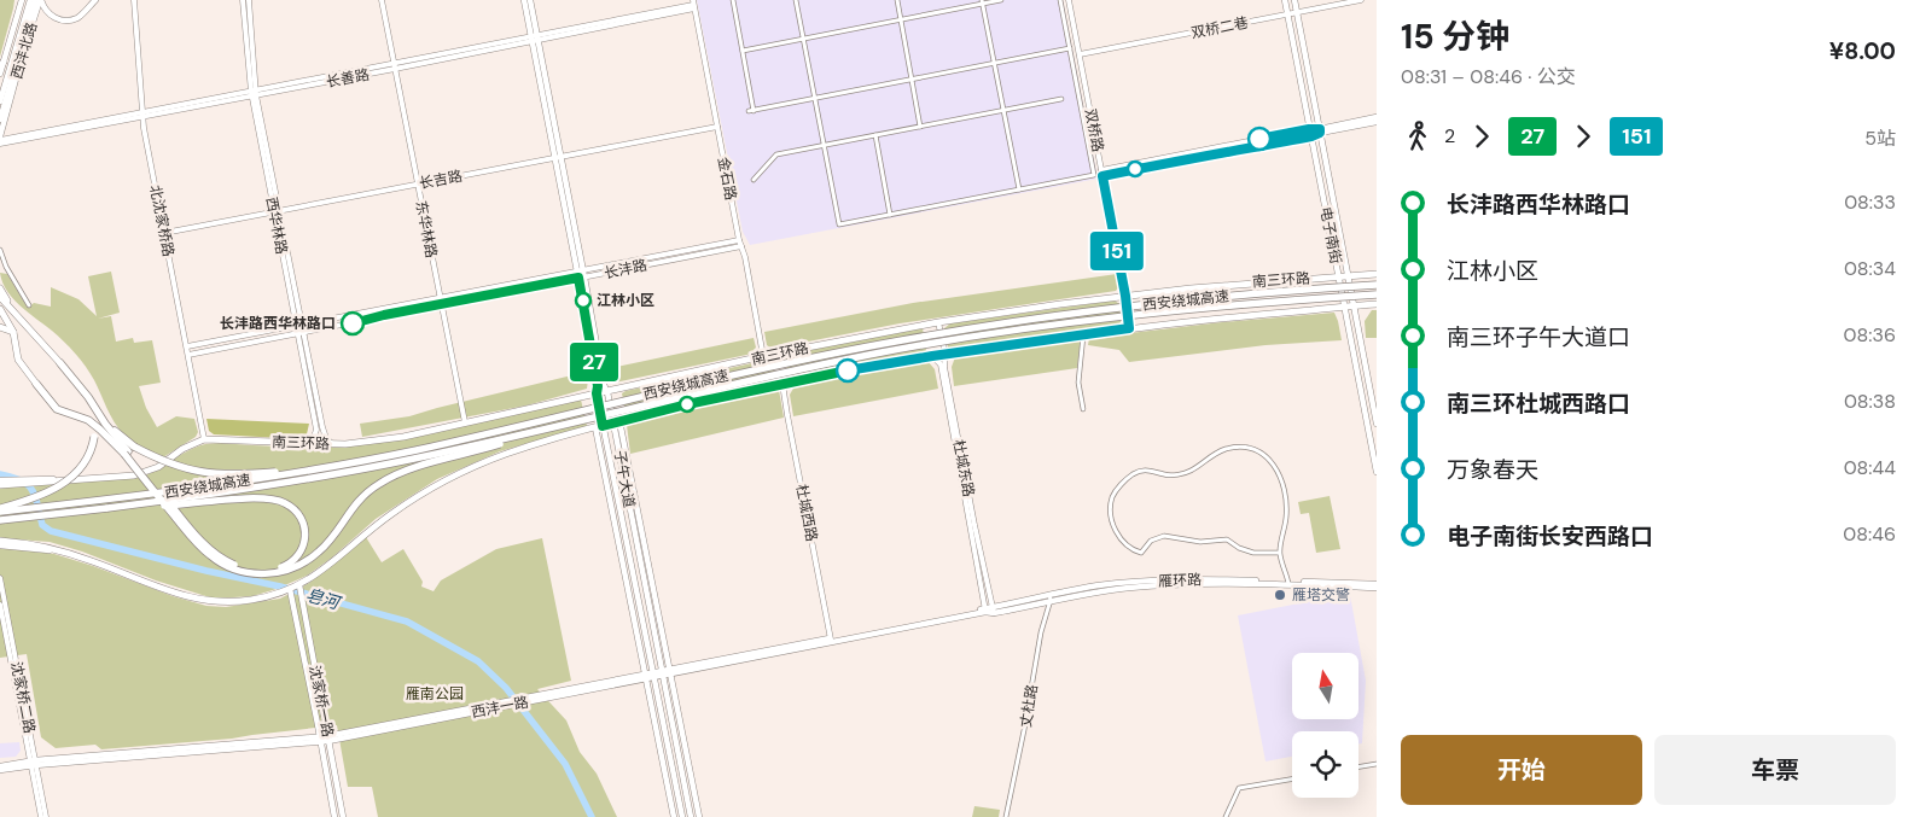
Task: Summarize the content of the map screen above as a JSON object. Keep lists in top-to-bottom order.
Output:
{
  "streets": {
    "highway": ["南三环路", "西安绕城高速"],
    "main road": [
      "西沣北路",
      "电子南街",
      "子午大道",
      "雁环路",
      "沈家桥一路",
      "西沣一路"
    ],
    "street": [
      "双桥二巷",
      "长善路",
      "双桥路",
      "金石路",
      "长吉路",
      "北沈家桥路",
      "西华林路",
      "东华林路",
      "长沣路",
      "杜城东路",
      "杜城西路",
      "沈家桥二路",
      "丈杜路"
    ]
  },
  "crossings": [
    ["双桥二巷", "双桥路"],
    ["双桥二巷", "电子南街"],
    ["西沣北路", "长善路"],
    ["长善路", "金石路"],
    ["长善路", "北沈家桥路"],
    ["长善路", "西华林路"],
    ["长善路", "东华林路"],
    ["长善路", "子午大道"],
    ["双桥路", "南三环路"],
    ["金石路", "长吉路"],
    ["金石路", "长沣路"],
    ["金石路", "南三环路"],
    ["长吉路", "北沈家桥路"],
    ["长吉路", "西华林路"],
    ["长吉路", "东华林路"],
    ["长吉路", "子午大道"],
    ["北沈家桥路", "长沣路"],
    ["北沈家桥路", "南三环路"],
    ["西华林路", "长沣路"],
    ["西华林路", "南三环路"],
    ["东华林路", "长沣路"],
    ["东华林路", "南三环路"],
    ["电子南街", "南三环路"],
    ["长沣路", "子午大道"],
    ["南三环路", "杜城东路"],
    ["南三环路", "子午大道"],
    ["南三环路", "杜城西路"],
    ["南三环路", "沈家桥一路"],
    ["杜城东路", "雁环路"],
    ["杜城东路", "西沣一路"],
    ["子午大道", "西沣一路"],
    ["杜城西路", "西沣一路"],
    ["雁环路", "丈杜路"],
    ["雁环路", "西沣一路"],
    ["沈家桥二路", "西沣一路"],
    ["沈家桥一路", "西沣一路"]
  ],
  "water": ["皂河"],
  "parks": ["雁南公园"],
  "places": ["江林小区", "长沣路西华林路口", "雁塔交警"],
  "lines": ["bus line 151", "bus line 27"],
  "north": "top",
  "page": {
    "on_map": ["27", "151"],
    "heading": ["15 分钟", "08:31 – 08:46 · 公交", "¥8.00"],
    "legs": [
      "2",
      "27",
      "151",
      "5站"
    ],
    "list": [
      {
        "name": "长沣路西华林路口",
        "value": "08:33"
      },
      {
        "name": "江林小区",
        "value": "08:34"
      },
      {
        "name": "南三环子午大道口",
        "value": "08:36"
      },
      {
        "name": "南三环杜城西路口",
        "value": "08:38"
      },
      {
        "name": "万象春天",
        "value": "08:44"
      },
      {
        "name": "电子南街长安西路口",
        "value": "08:46"
      }
    ],
    "buttons": ["开始", "车票"]
  }
}
